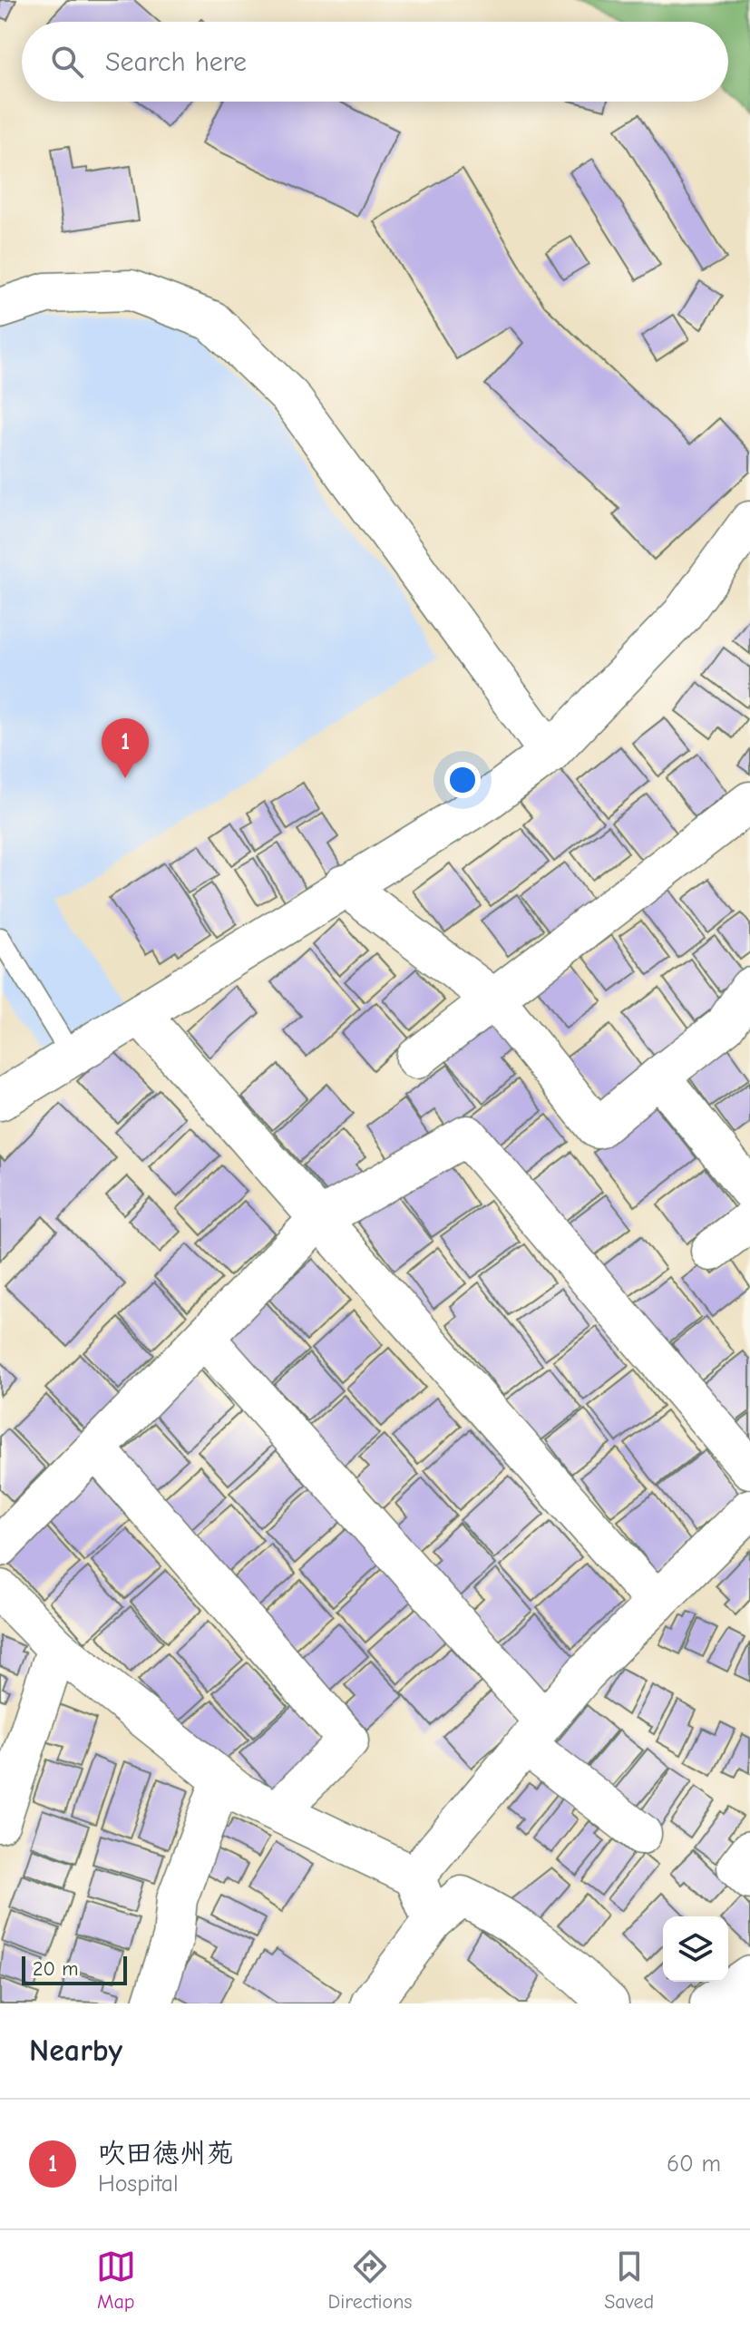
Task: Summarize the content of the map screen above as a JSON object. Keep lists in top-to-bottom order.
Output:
{
  "scale_bar": "20 m",
  "page": {
    "search": "Search here",
    "pins": "1",
    "scale": "20 m",
    "heading": "Nearby",
    "list": [
      {
        "mark": "1",
        "name": "吹田徳州苑",
        "note": "Hospital",
        "value": "60 m"
      }
    ],
    "nav": ["Map", "Directions", "Saved"]
  }
}
